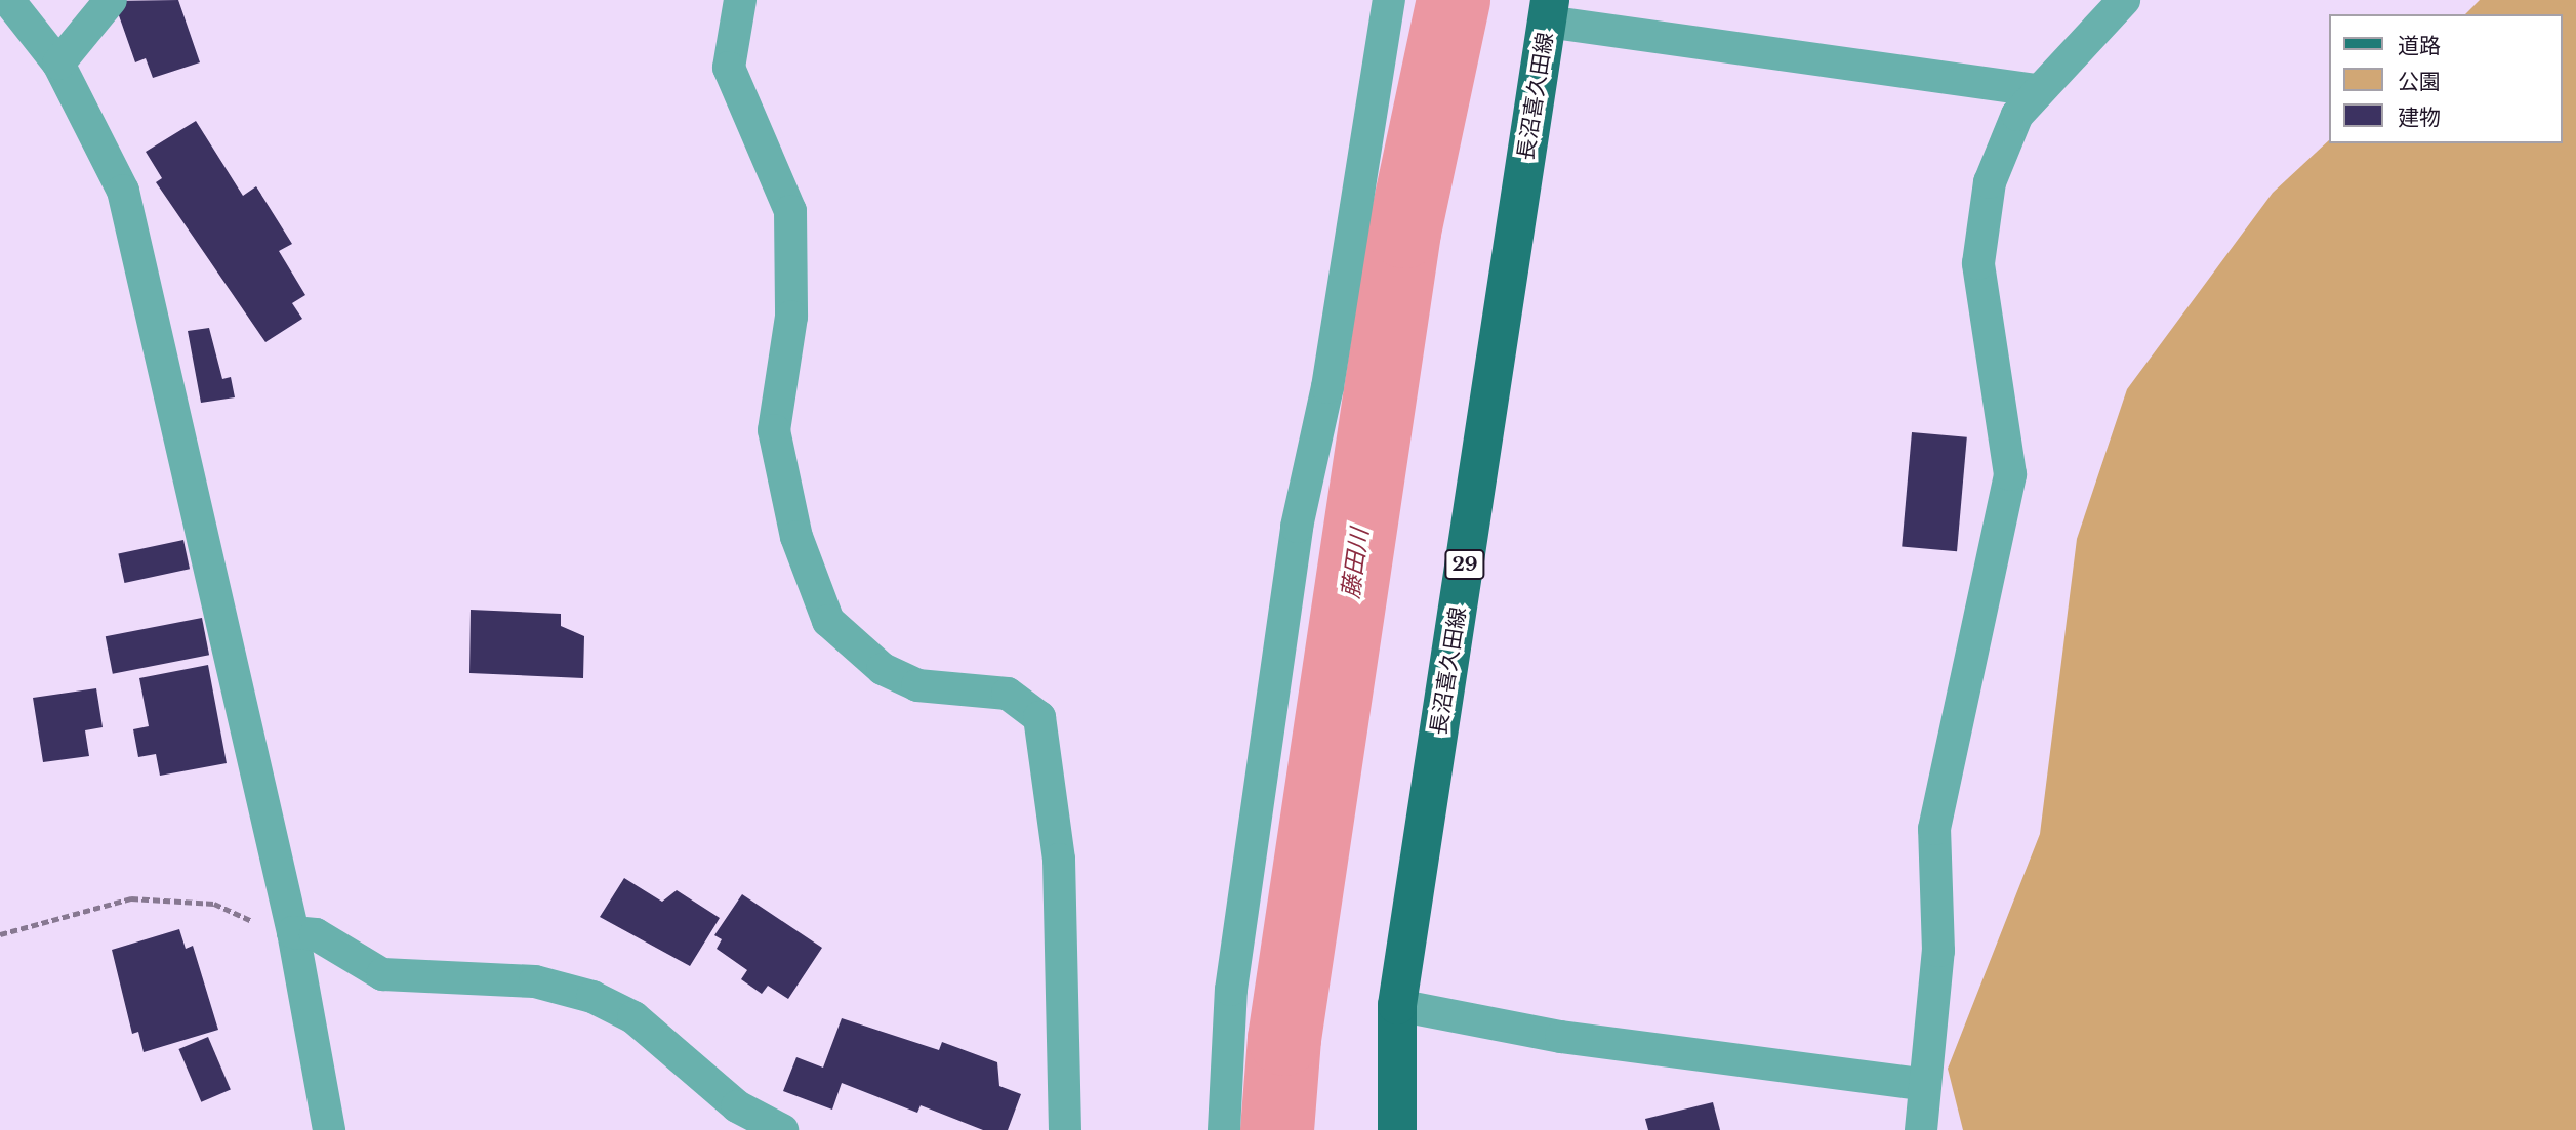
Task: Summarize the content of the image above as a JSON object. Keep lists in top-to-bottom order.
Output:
{
  "streets": {
    "main road": ["長沼喜久田線", "29"]
  },
  "water": ["藤田川"],
  "legend": ["道路", "公園", "建物"]
}
